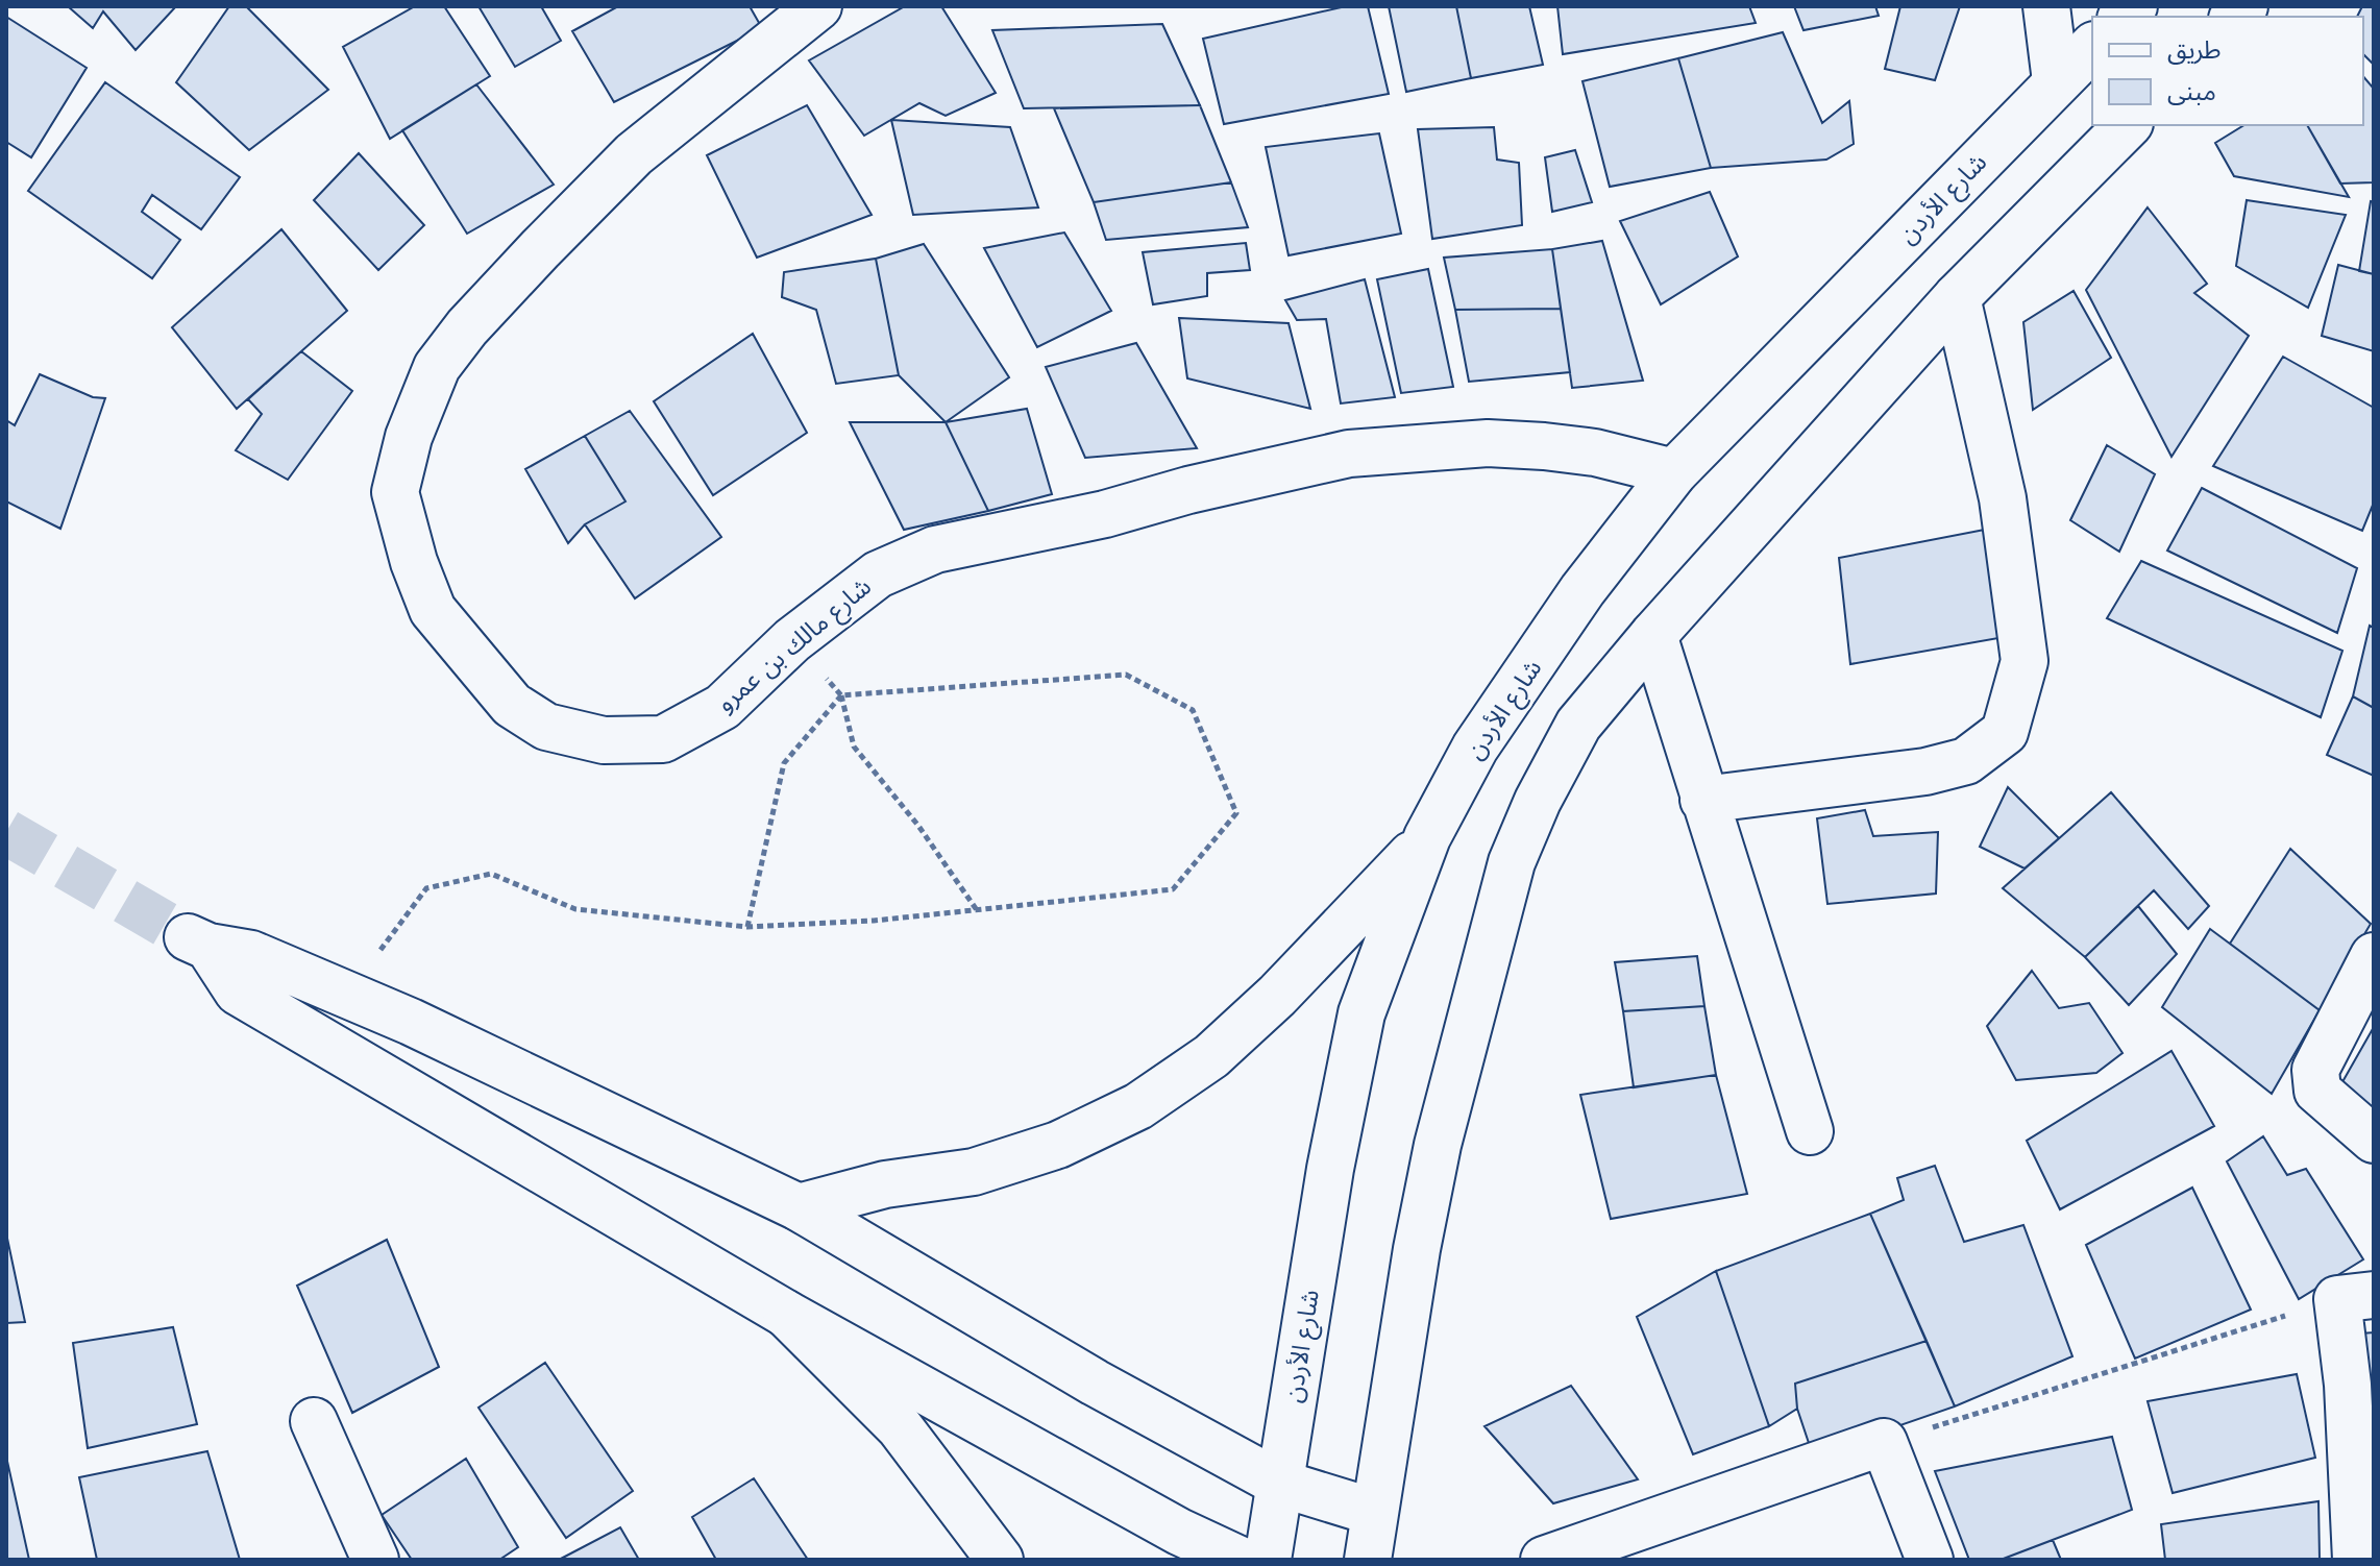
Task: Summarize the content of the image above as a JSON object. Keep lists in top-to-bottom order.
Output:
{
  "streets": {
    "main road": ["شارع الأردن", "شارع مالك بن عمرو"]
  },
  "crossings": [
    ["شارع الأردن", "شارع مالك بن عمرو"]
  ],
  "legend": ["طريق", "مبنى"]
}
